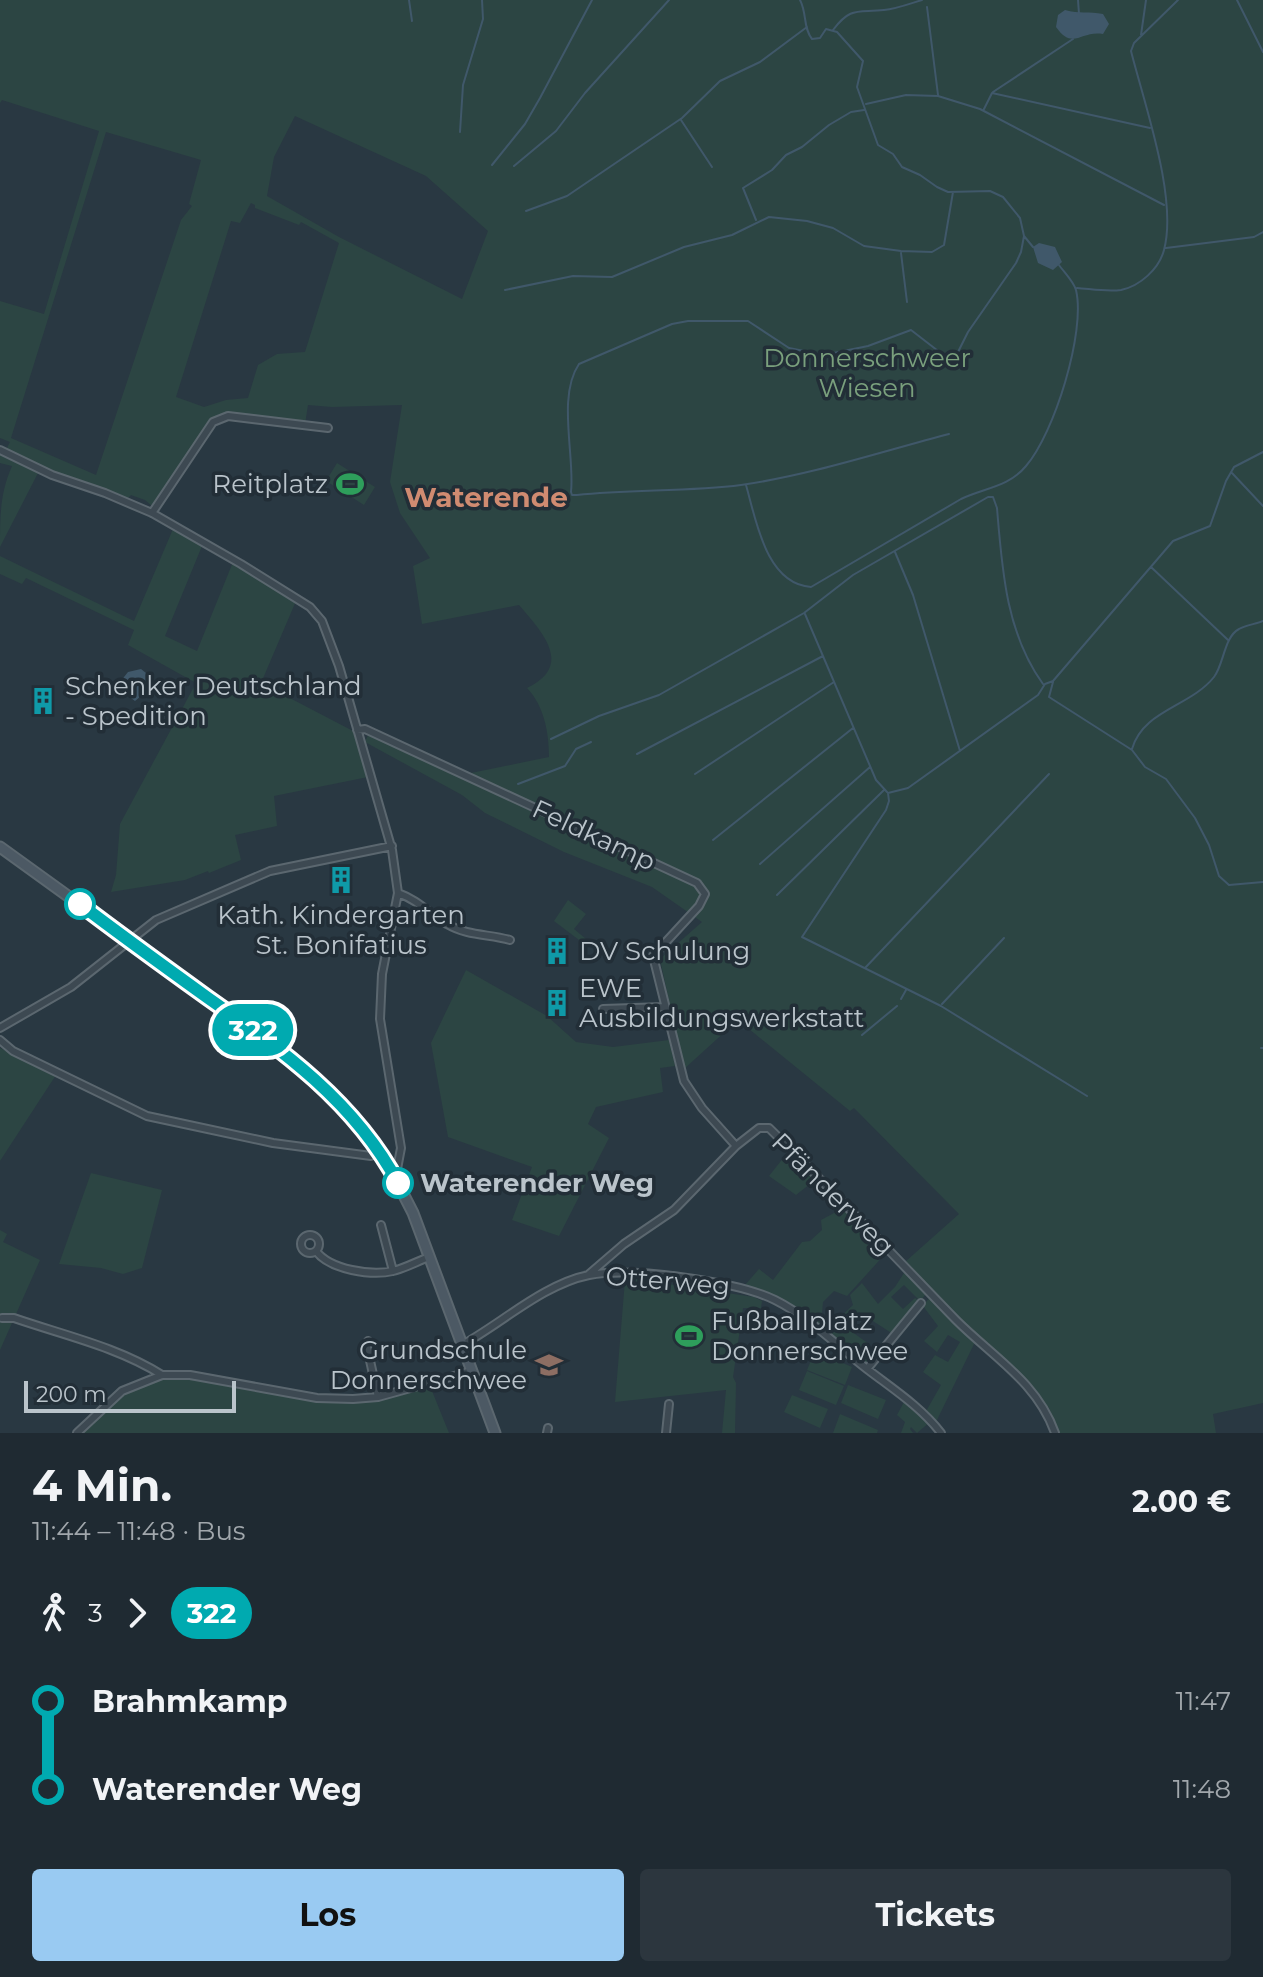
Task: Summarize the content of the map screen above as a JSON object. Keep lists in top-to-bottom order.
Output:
{
  "streets": {
    "street": ["Feldkamp", "Pfänderweg", "Otterweg"]
  },
  "crossings": [
    ["Feldkamp", "Pfänderweg"],
    ["Pfänderweg", "Otterweg"]
  ],
  "districts": ["Waterende"],
  "parks": ["Donnerschweer Wiesen"],
  "places": {
    "sports": ["Reitplatz", "Fußballplatz Donnerschwee"],
    "building": [
      "Schenker Deutschland - Spedition",
      "Kath. Kindergarten St. Bonifatius",
      "DV Schulung",
      "EWE Ausbildungswerkstatt"
    ],
    "other": ["Waterender Weg"],
    "school or university": ["Grundschule Donnerschwee"]
  },
  "lines": ["bus line 322"],
  "scale_bar": "200 m",
  "page": {
    "on_map": "322",
    "scale": "200 m",
    "heading": ["4 Min.", "11:44 – 11:48 · Bus", "2.00 €"],
    "legs": ["3", "322"],
    "list": [
      {
        "name": "Brahmkamp",
        "value": "11:47"
      },
      {
        "name": "Waterender Weg",
        "value": "11:48"
      }
    ],
    "buttons": ["Los", "Tickets"]
  }
}
